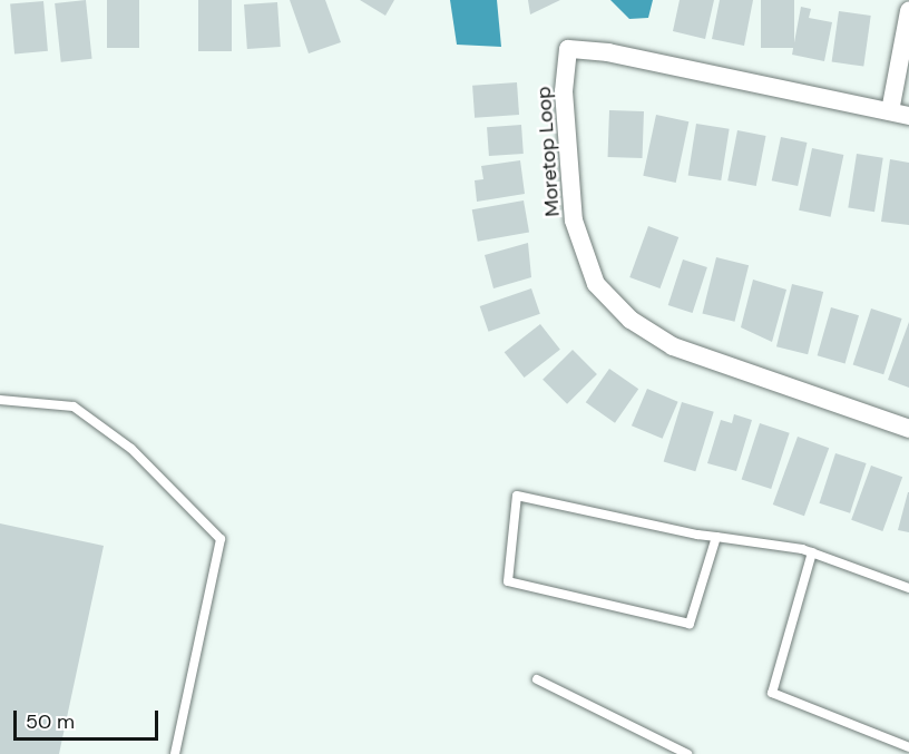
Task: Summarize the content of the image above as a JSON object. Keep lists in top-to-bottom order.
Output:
{
  "streets": {
    "street": ["Moretop Loop"]
  },
  "scale_bar": "50 m"
}
